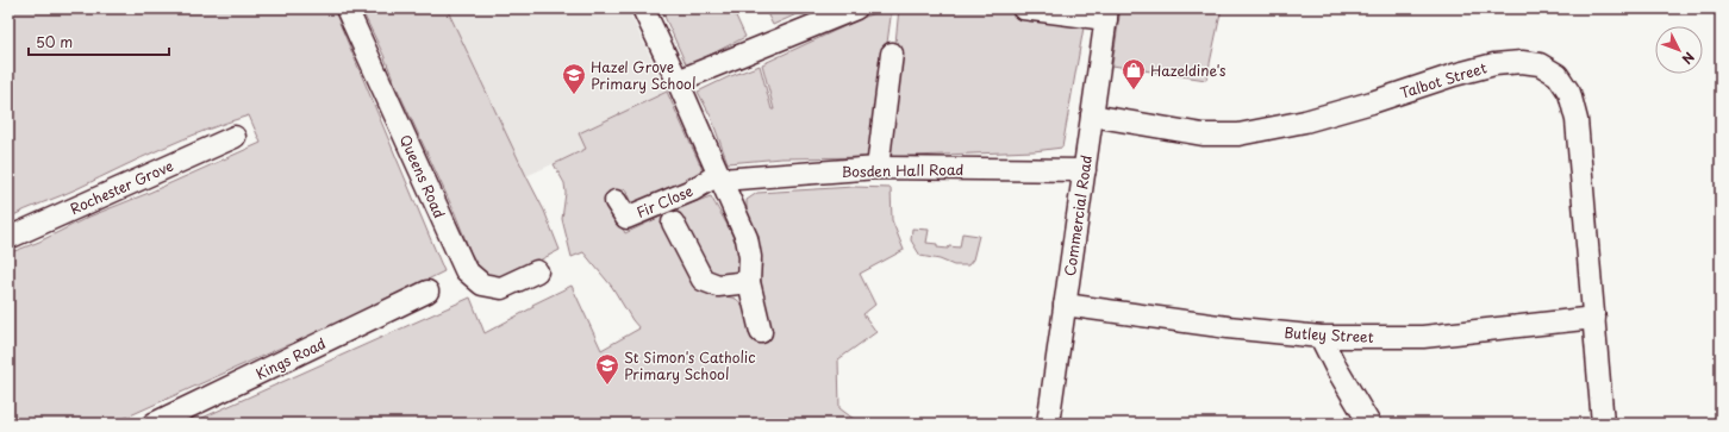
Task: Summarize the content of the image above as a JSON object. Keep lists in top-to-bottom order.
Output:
{
  "streets": {
    "street": [
      "Talbot Street",
      "Bosden Hall Road",
      "Queens Road",
      "Rochester Grove",
      "Fir Close",
      "Commercial Road",
      "Butley Street",
      "Kings Road"
    ]
  },
  "crossings": [
    ["Talbot Street", "Commercial Road"],
    ["Talbot Street", "Butley Street"],
    ["Bosden Hall Road", "Fir Close"],
    ["Bosden Hall Road", "Commercial Road"],
    ["Commercial Road", "Butley Street"]
  ],
  "places": {
    "shop": ["Hazeldine's"],
    "school or university": ["Hazel Grove Primary School", "St Simon's Catholic Primary School"]
  },
  "scale_bar": "50 m",
  "north": "bottom right"
}
